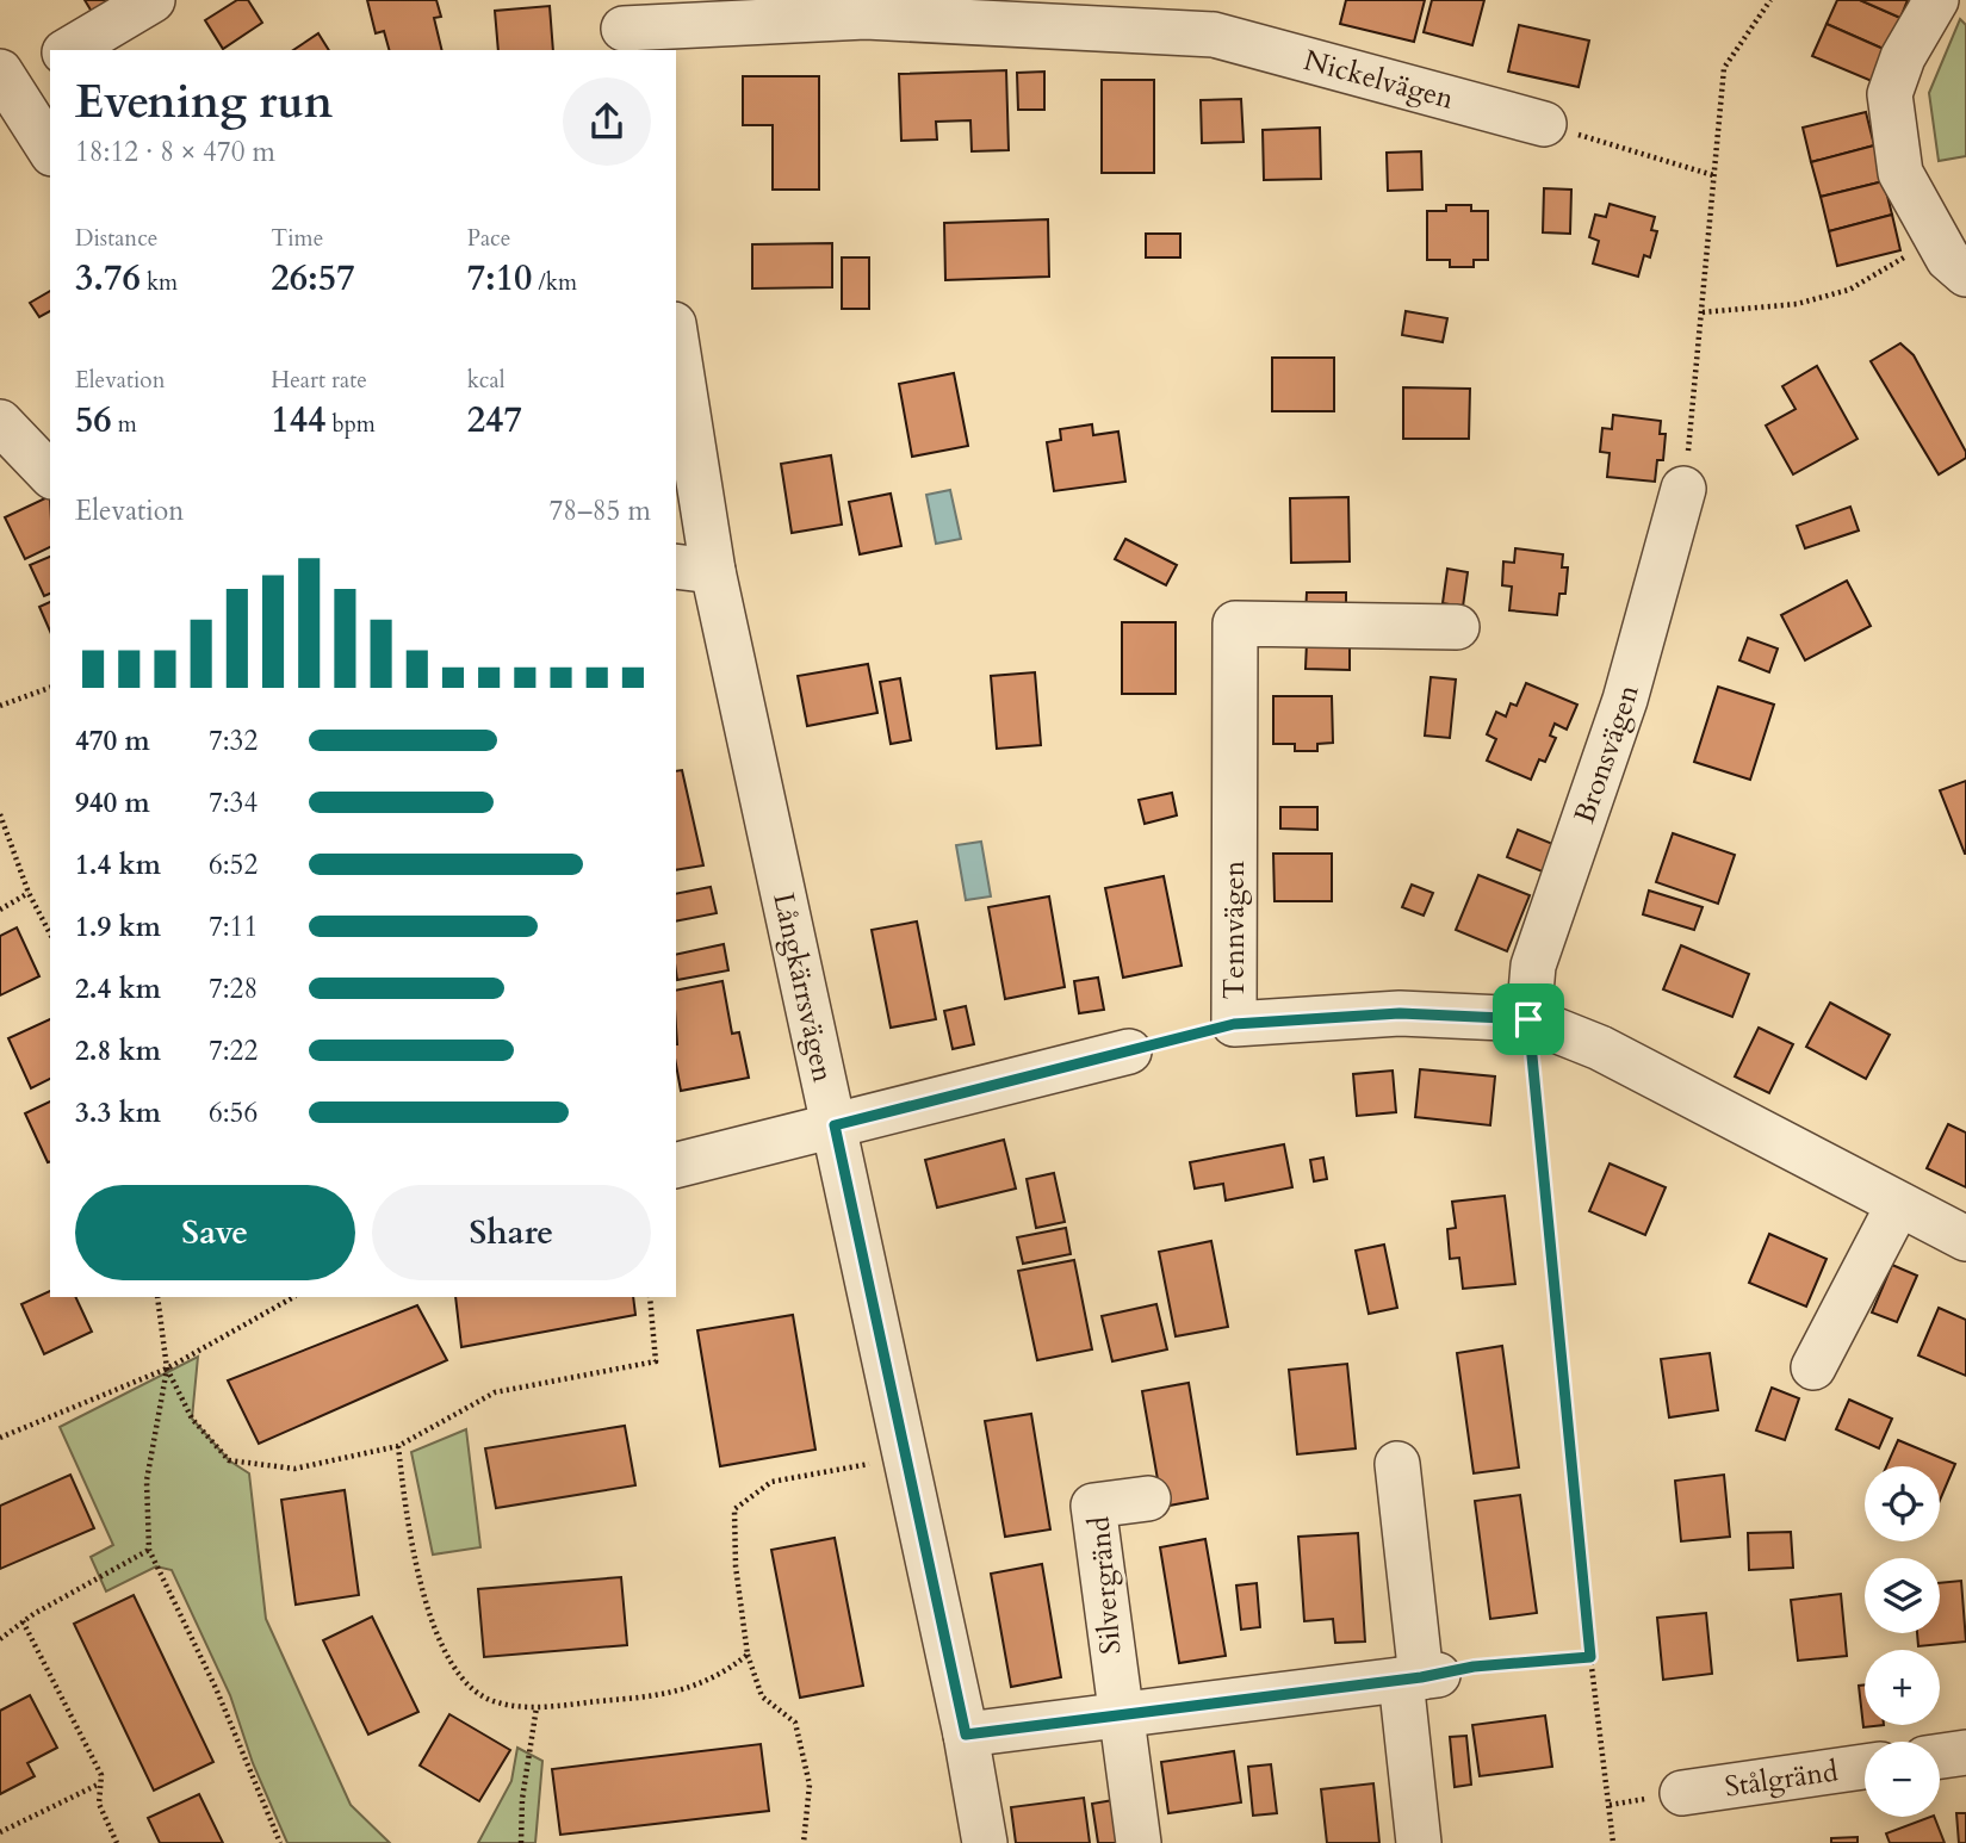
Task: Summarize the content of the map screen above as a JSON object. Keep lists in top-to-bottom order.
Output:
{
  "streets": {
    "street": [
      "Nickelvägen",
      "Bronsvägen",
      "Tennvägen",
      "Långkärrsvägen",
      "Silvergränd",
      "Stålgränd"
    ]
  },
  "crossings": [
    ["Bronsvägen", "Tennvägen"]
  ],
  "page": {
    "heading": ["Evening run", "18:12 · 8 × 470 m"],
    "stats": [
      ["Distance", "3.76 km"],
      ["Time", "26:57"],
      ["Pace", "7:10 /km"],
      ["Elevation", "56 m"],
      ["Heart rate", "144 bpm"],
      ["kcal", "247"]
    ],
    "chart": ["Elevation", "78–85 m"],
    "list": [
      {
        "name": "470 m",
        "note": "7:32"
      },
      {
        "name": "940 m",
        "note": "7:34"
      },
      {
        "name": "1.4 km",
        "note": "6:52"
      },
      {
        "name": "1.9 km",
        "note": "7:11"
      },
      {
        "name": "2.4 km",
        "note": "7:28"
      },
      {
        "name": "2.8 km",
        "note": "7:22"
      },
      {
        "name": "3.3 km",
        "note": "6:56"
      }
    ],
    "buttons": ["Save", "Share"],
    "map_buttons": ["+", "−"]
  }
}
